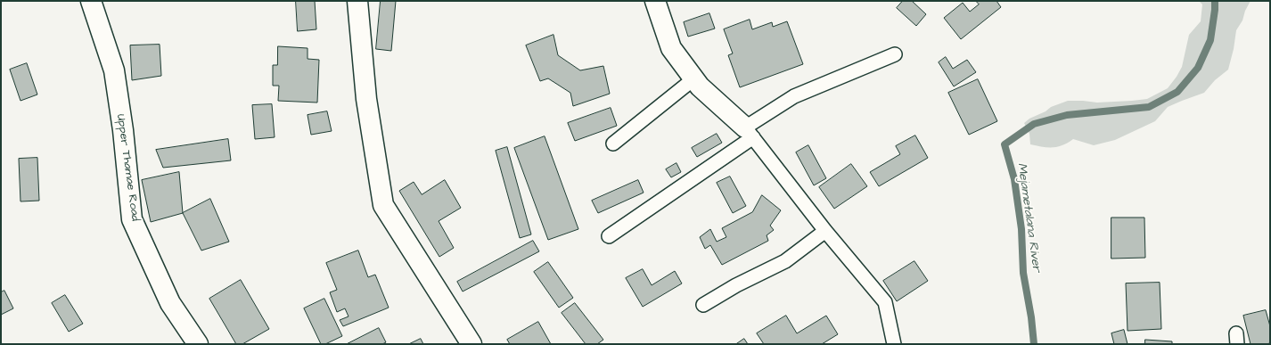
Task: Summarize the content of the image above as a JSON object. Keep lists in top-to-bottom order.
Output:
{
  "streets": {
    "street": ["Upper Thamae Road"]
  },
  "water": ["Mejametalana River"]
}
